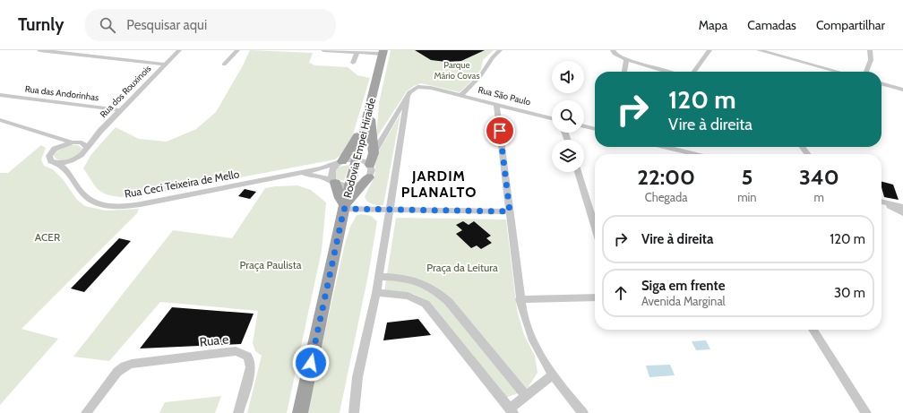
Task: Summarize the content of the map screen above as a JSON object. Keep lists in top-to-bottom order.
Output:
{
  "streets": {
    "main road": ["Rodovia Empei Hiraide"],
    "street": [
      "Rua dos Rouxinois",
      "Rua das Andorinhas",
      "Rua São Paulo",
      "Rua Ceci Teixeira de Mello",
      "Rua e"
    ]
  },
  "crossings": [
    ["Rua dos Rouxinois", "Rua das Andorinhas"],
    ["Rua dos Rouxinois", "Rua Ceci Teixeira de Mello"],
    ["Rodovia Empei Hiraide", "Rua Ceci Teixeira de Mello"]
  ],
  "districts": ["JARDIM PLANALTO"],
  "parks": [
    "Parque Mário Covas",
    "ACER",
    "Praça Paulista",
    "Praça da Leitura"
  ],
  "page": {
    "header": "Turnly",
    "search": "Pesquisar aqui",
    "nav": ["Mapa", "Camadas", "Compartilhar"],
    "turn": ["120 m", "Vire à direita"],
    "eta": [
      "22:00",
      "Chegada",
      "5",
      "min",
      "340",
      "m"
    ],
    "list": [
      {
        "name": "Vire à direita",
        "value": "120 m"
      },
      {
        "name": "Siga em frente",
        "note": "Avenida Marginal",
        "value": "30 m"
      }
    ]
  }
}
